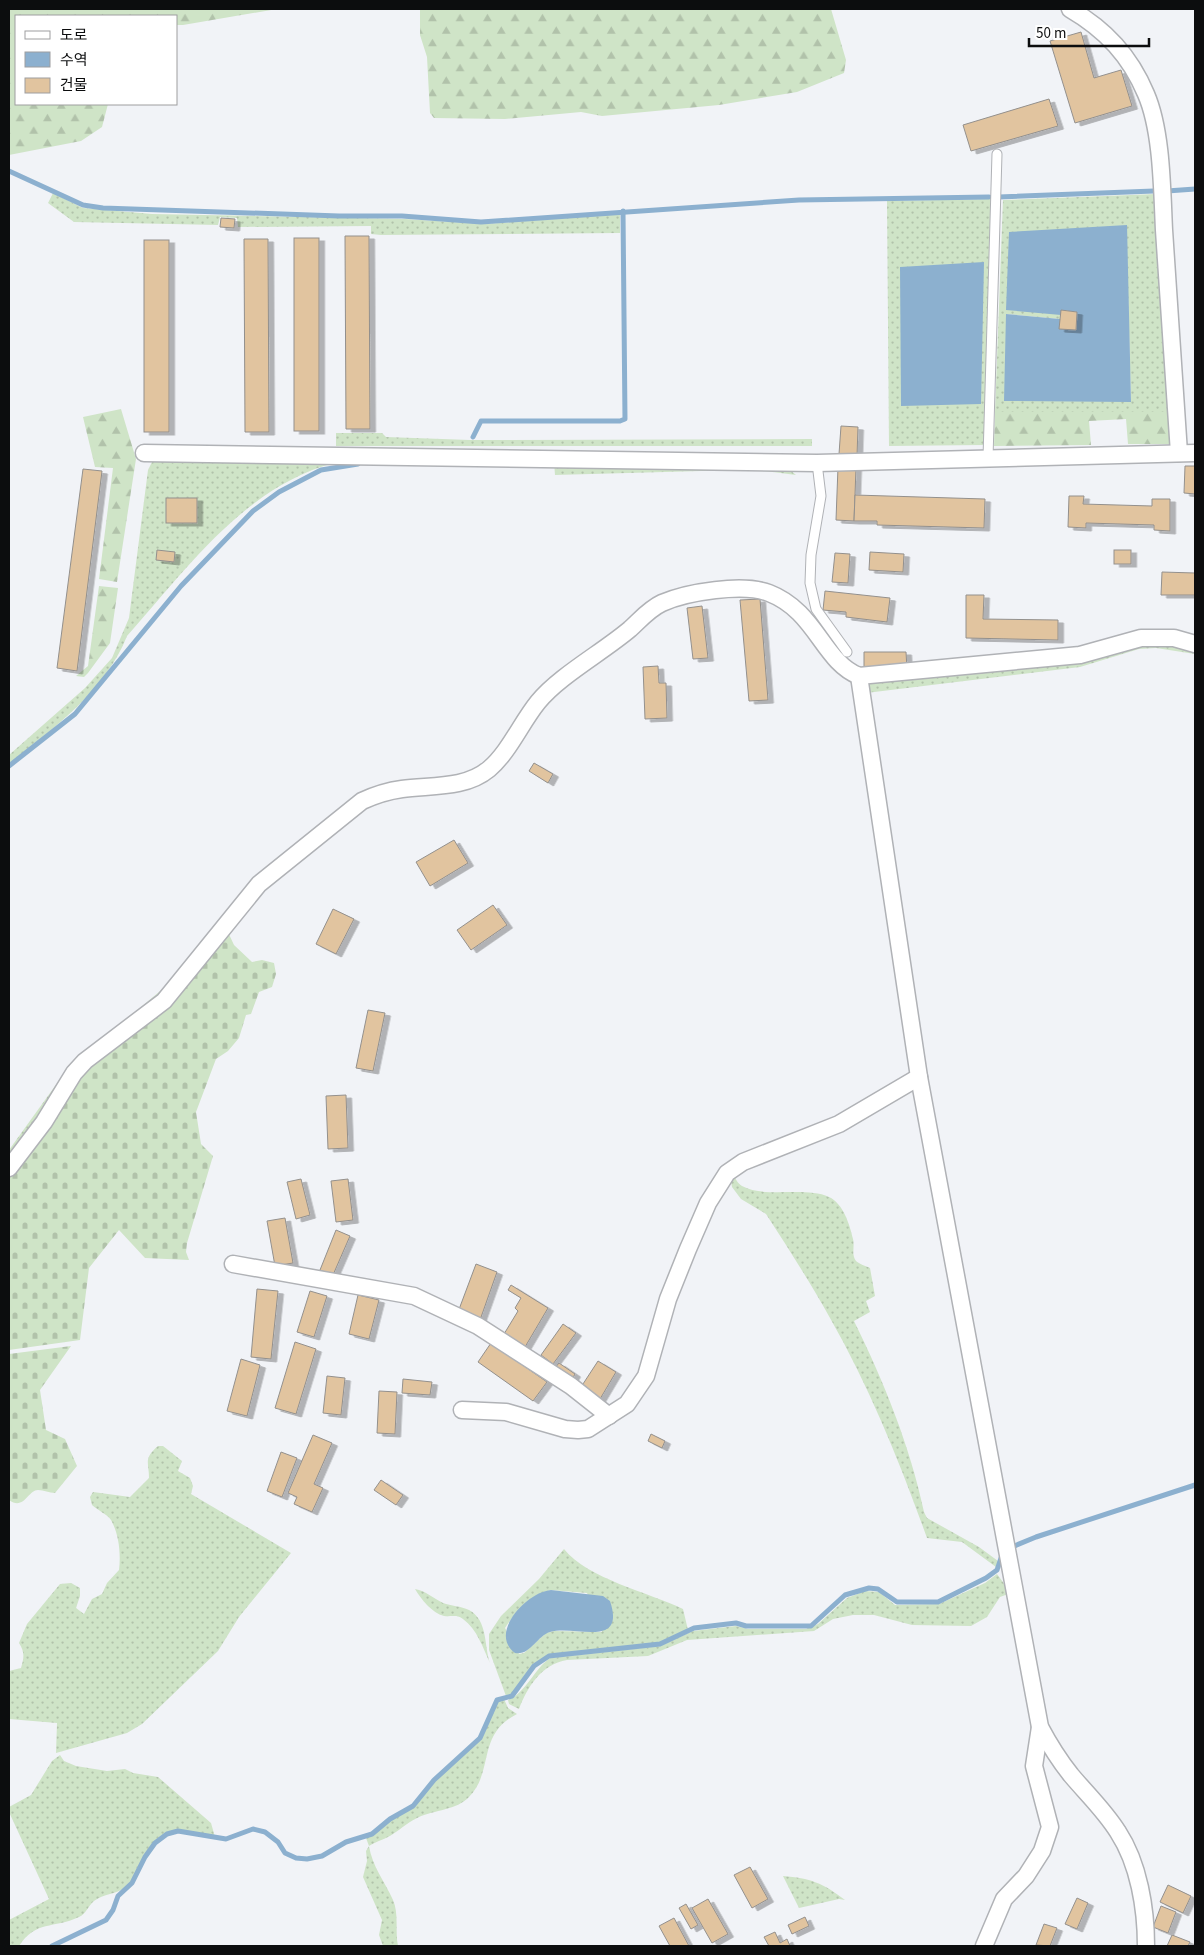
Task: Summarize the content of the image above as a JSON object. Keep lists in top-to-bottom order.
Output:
{
  "legend": ["도로", "수역", "건물"],
  "scale_bar": "50 m"
}
